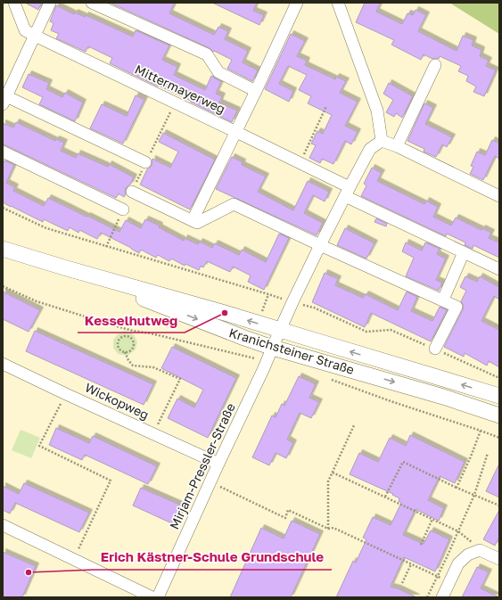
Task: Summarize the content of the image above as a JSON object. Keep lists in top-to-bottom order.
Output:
{
  "streets": {
    "main road": ["Kranichsteiner Straße"],
    "street": ["Mittermayerweg", "Wickopweg", "Mirjam-Pressler-Straße"]
  },
  "crossings": [
    ["Mittermayerweg", "Mirjam-Pressler-Straße"],
    ["Kranichsteiner Straße", "Mirjam-Pressler-Straße"],
    ["Wickopweg", "Mirjam-Pressler-Straße"]
  ],
  "places": ["Kesselhutweg", "Erich Kästner-Schule Grundschule"]
}
